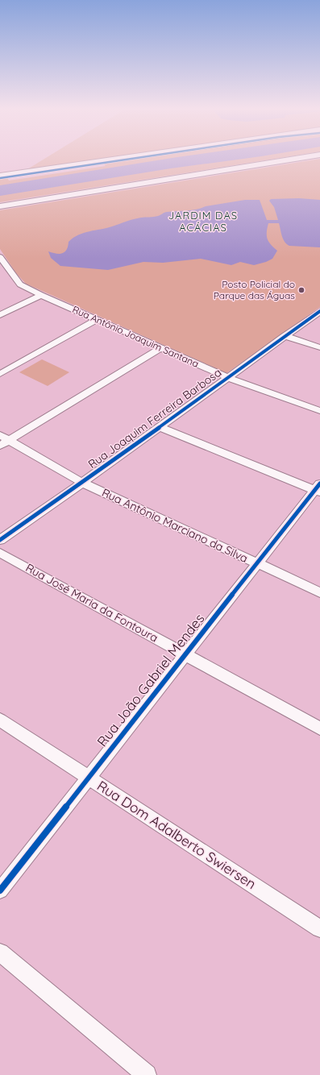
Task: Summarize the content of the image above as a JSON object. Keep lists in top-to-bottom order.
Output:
{
  "streets": {
    "street": [
      "Rua Antônio Joaquim Santana",
      "Rua Joaquim Ferreira Barbosa",
      "Rua Antônio Marciano da Silva",
      "Rua José Maria da Fontoura",
      "Rua João Gabriel Mendes",
      "Rua Dom Adalberto Swiersen"
    ]
  },
  "crossings": [
    ["Rua Antônio Joaquim Santana", "Rua Joaquim Ferreira Barbosa"],
    ["Rua Joaquim Ferreira Barbosa", "Rua Antônio Marciano da Silva"],
    ["Rua Antônio Marciano da Silva", "Rua João Gabriel Mendes"],
    ["Rua José Maria da Fontoura", "Rua João Gabriel Mendes"],
    ["Rua João Gabriel Mendes", "Rua Dom Adalberto Swiersen"]
  ],
  "districts": ["JARDIM DAS ACÁCIAS"],
  "places": ["Posto Policial do Parque das Águas"]
}
